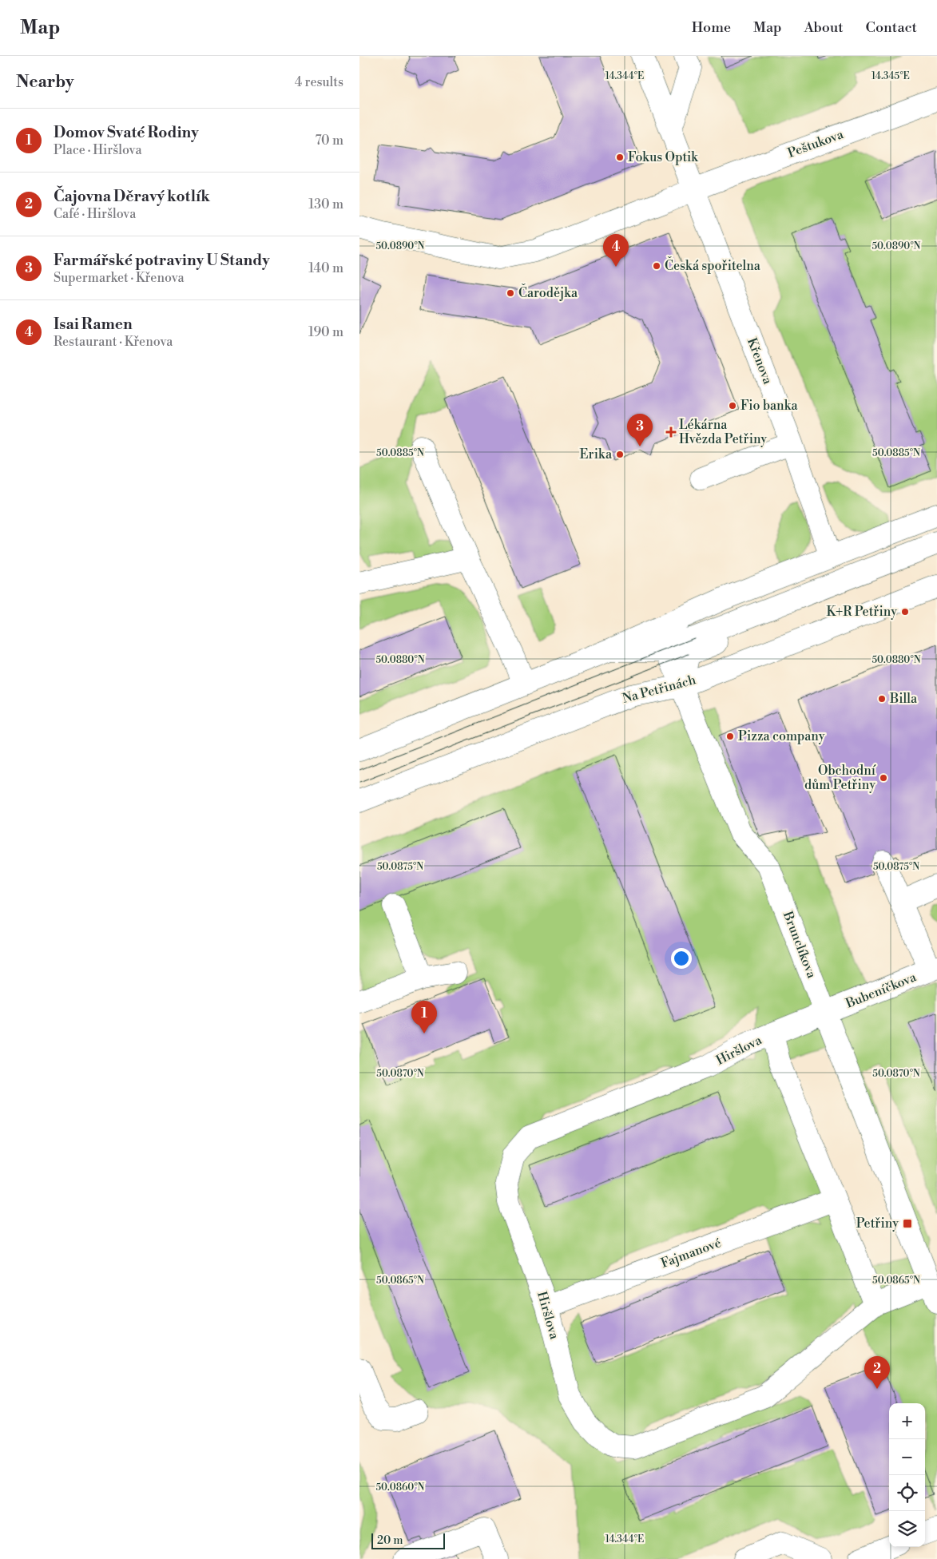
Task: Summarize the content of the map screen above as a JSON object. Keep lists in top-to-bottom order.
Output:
{
  "streets": {
    "street": [
      "Peštukova",
      "Křenova",
      "Na Petřinách",
      "Brunclíkova",
      "Bubeníčkova",
      "Hiršlova",
      "Fajmanové"
    ]
  },
  "crossings": [
    ["Peštukova", "Křenova"],
    ["Na Petřinách", "Brunclíkova"],
    ["Brunclíkova", "Bubeníčkova"],
    ["Brunclíkova", "Hiršlova"],
    ["Bubeníčkova", "Hiršlova"],
    ["Hiršlova", "Fajmanové"]
  ],
  "places": {
    "other": [
      "Fokus Optik",
      "Česká spořitelna",
      "Čarodějka",
      "Fio banka",
      "Erika",
      "K+R Petřiny",
      "Billa",
      "Pizza company",
      "Obchodní dům Petřiny"
    ],
    "health": ["Lékárna Hvězda Petřiny"],
    "transit": ["Petřiny"]
  },
  "scale_bar": "20 m",
  "page": {
    "header": "Map",
    "nav": [
      "Home",
      "Map",
      "About",
      "Contact"
    ],
    "heading": ["Nearby", "4 results"],
    "list": [
      {
        "mark": "1",
        "name": "Domov Svaté Rodiny",
        "note": "Place · Hiršlova",
        "value": "70 m"
      },
      {
        "mark": "2",
        "name": "Čajovna Děravý kotlík",
        "note": "Café · Hiršlova",
        "value": "130 m"
      },
      {
        "mark": "3",
        "name": "Farmářské potraviny U Standy",
        "note": "Supermarket · Křenova",
        "value": "140 m"
      },
      {
        "mark": "4",
        "name": "Isai Ramen",
        "note": "Restaurant · Křenova",
        "value": "190 m"
      }
    ],
    "pins": [
      "4",
      "3",
      "1",
      "2"
    ],
    "map_buttons": ["+", "−"],
    "scale": "20 m"
  },
  "coordinates": [
    "14.344°E",
    "14.345°E",
    "50.0890°N",
    "50.0885°N",
    "50.0880°N",
    "50.0875°N",
    "50.0870°N",
    "50.0865°N",
    "50.0860°N"
  ]
}
